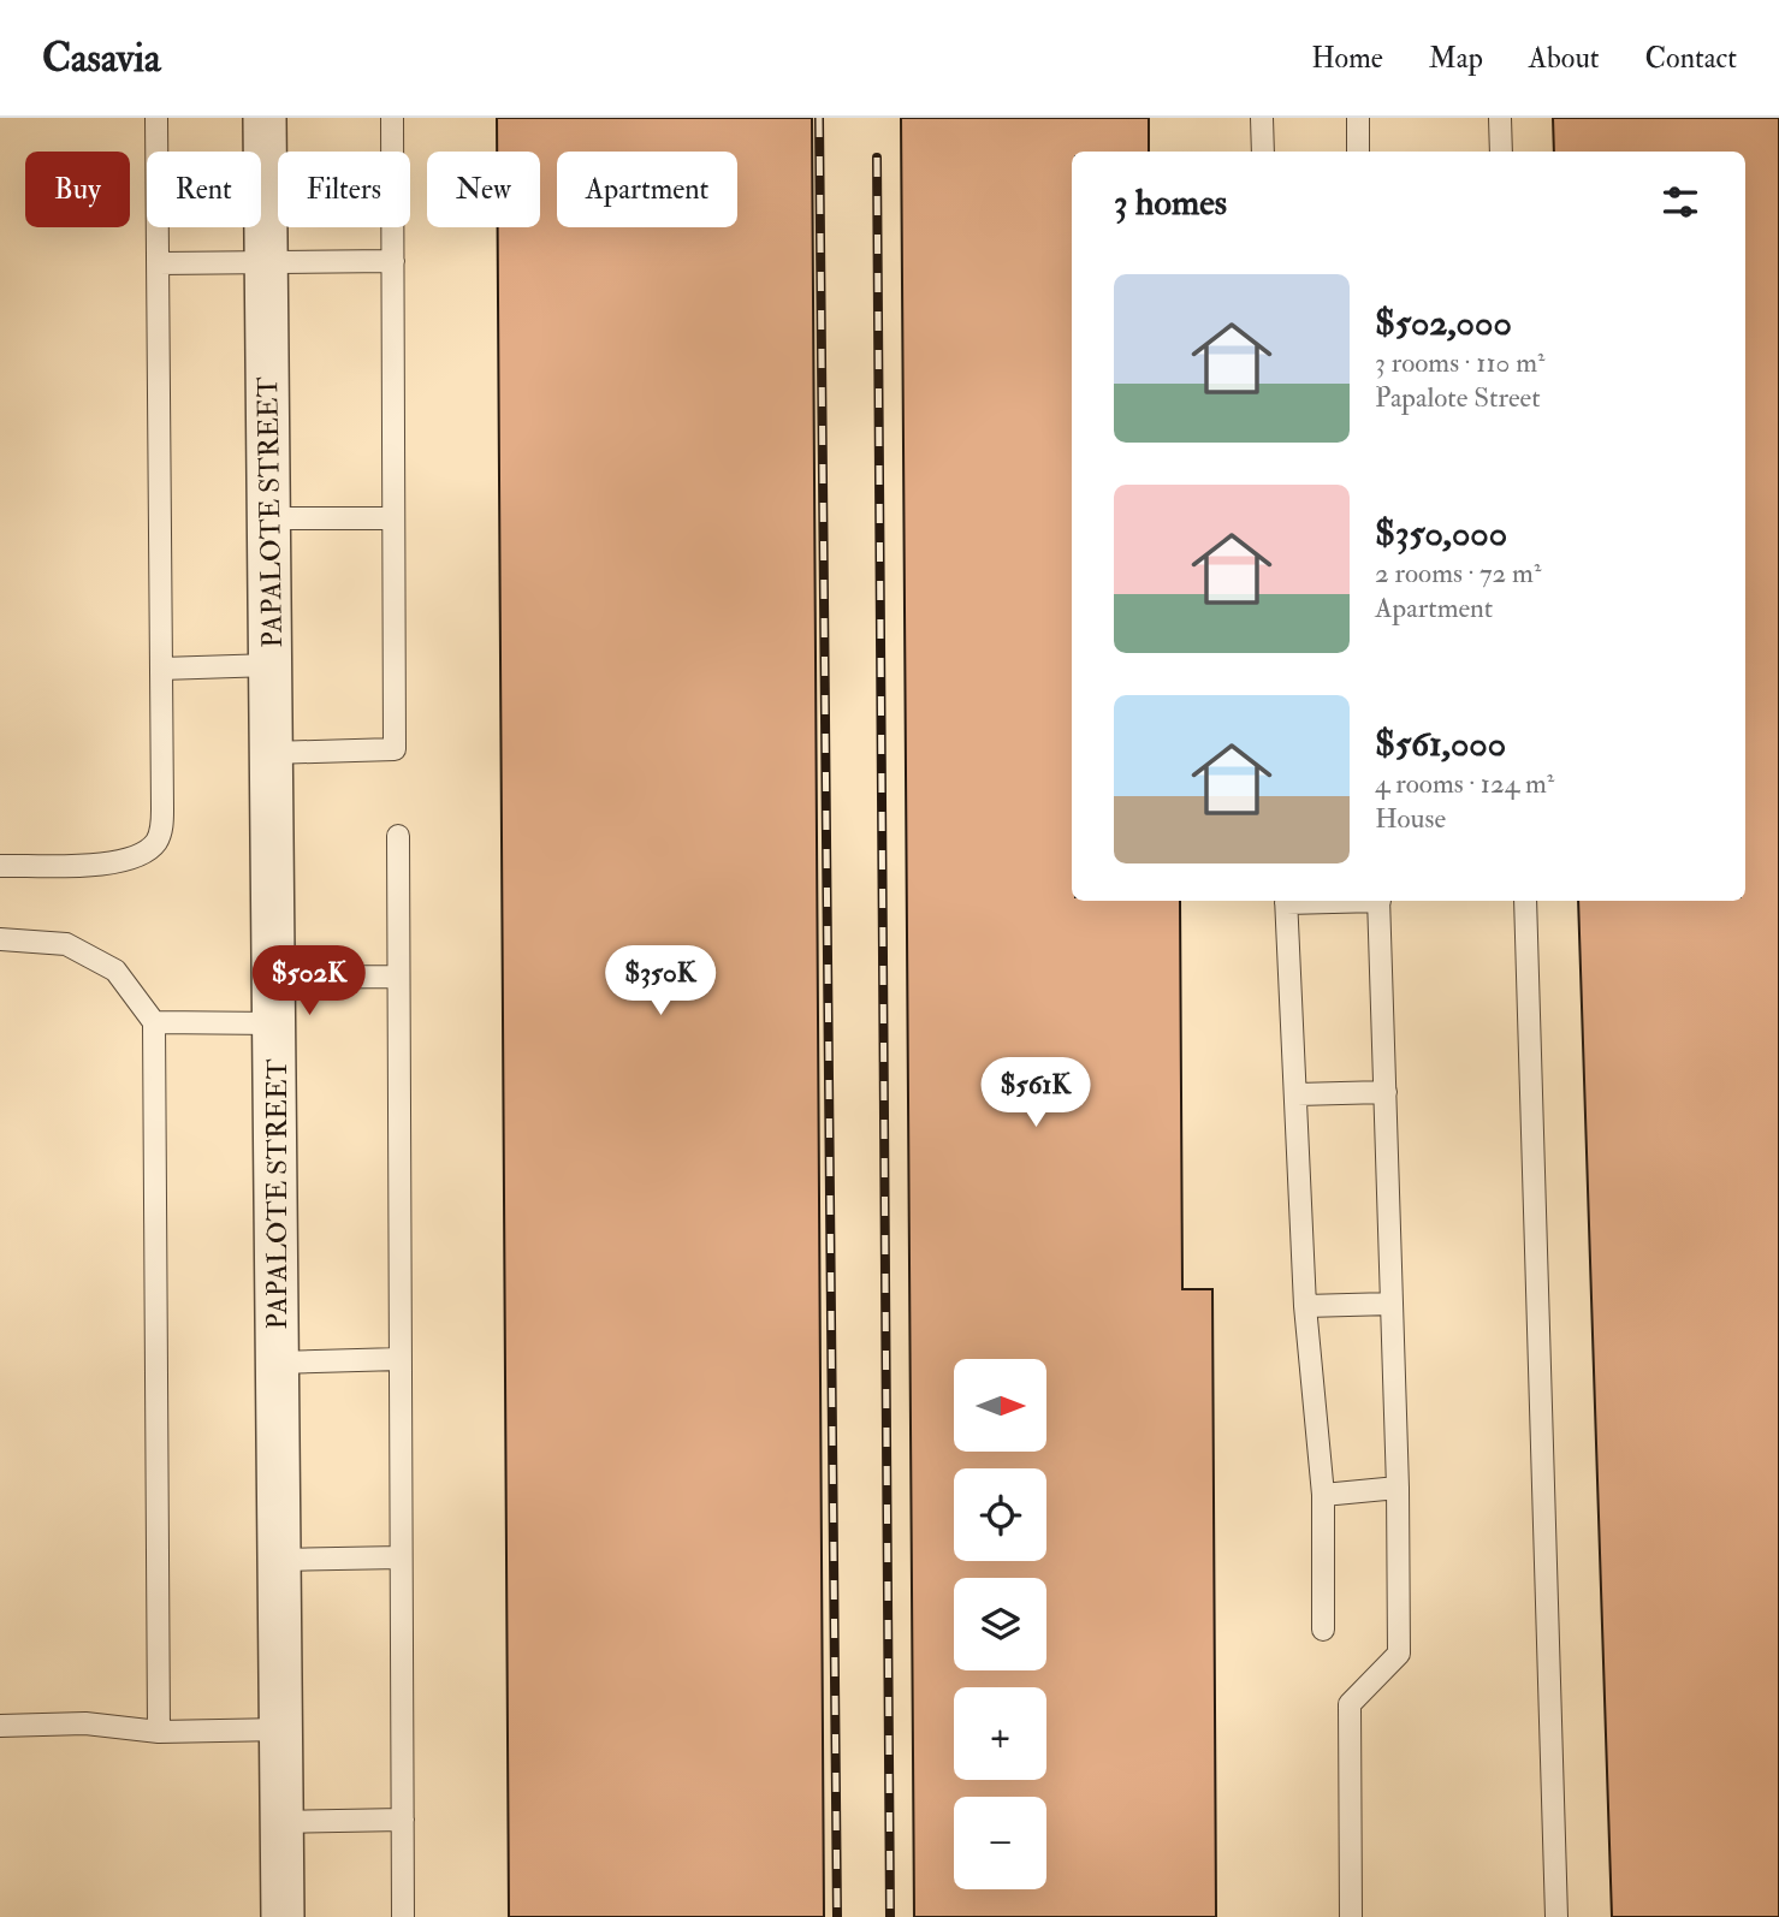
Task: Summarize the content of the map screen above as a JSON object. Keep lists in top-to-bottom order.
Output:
{
  "streets": {
    "street": ["PAPALOTE STREET"]
  },
  "north": "right",
  "page": {
    "header": "Casavia",
    "nav": [
      "Home",
      "Map",
      "About",
      "Contact"
    ],
    "chip": [
      "Buy",
      "Rent",
      "Filters",
      "New",
      "Apartment"
    ],
    "heading": "3 homes",
    "list": [
      {
        "name": "$502,000",
        "note": "3 rooms · 110 m² · Papalote Street"
      },
      {
        "name": "$350,000",
        "note": "2 rooms · 72 m² · Apartment"
      },
      {
        "name": "$561,000",
        "note": "4 rooms · 124 m² · House"
      }
    ],
    "price": ["$502K", "$350K", "$561K"],
    "map_buttons": ["+", "−"]
  }
}
